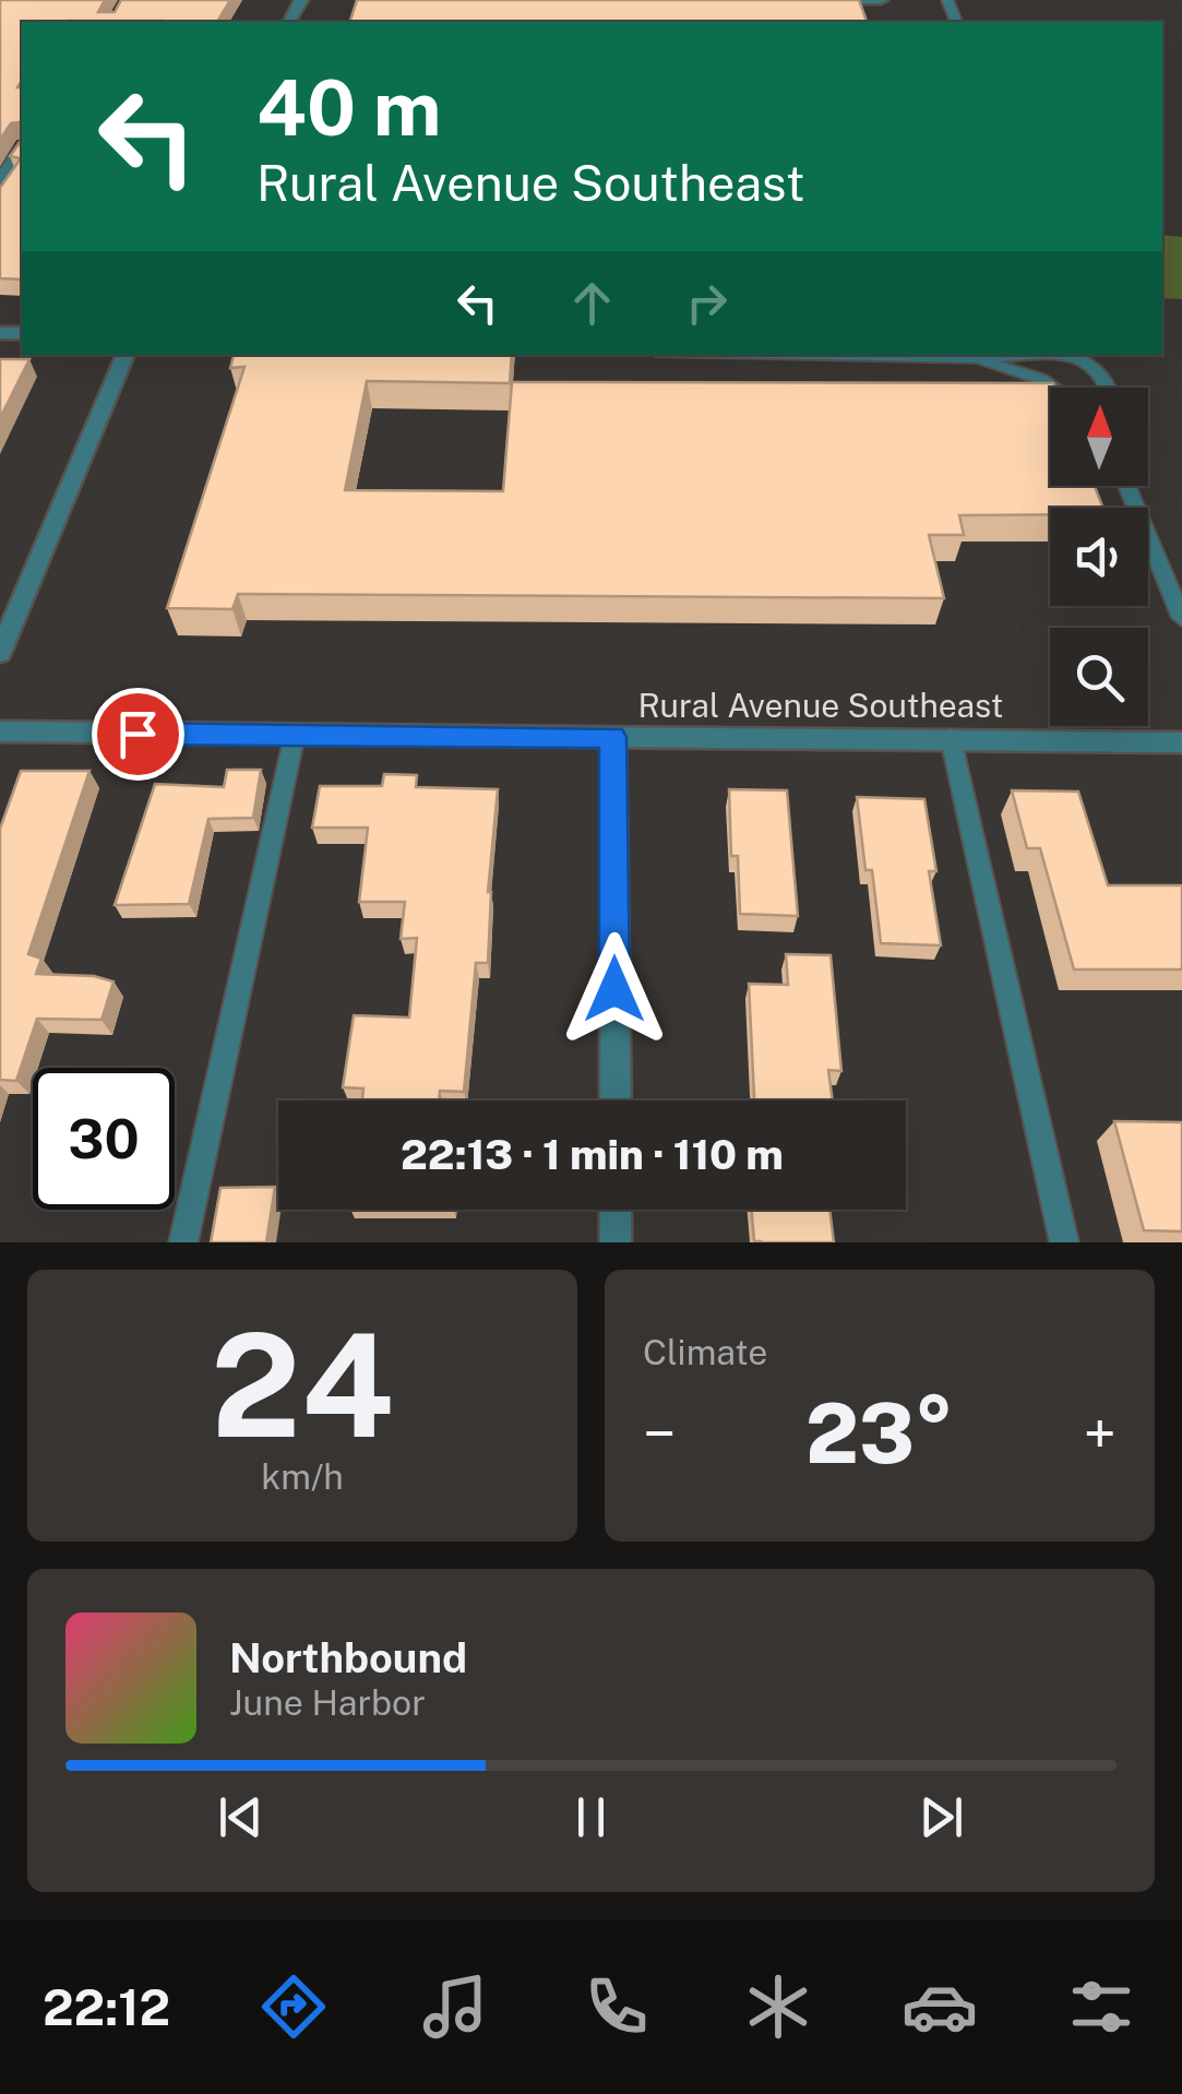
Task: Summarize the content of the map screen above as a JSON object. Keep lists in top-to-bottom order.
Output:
{
  "streets": {
    "street": ["Rural Avenue Southeast"]
  },
  "north": "top",
  "page": {
    "turn": ["40 m", "Rural Avenue Southeast"],
    "limit": "30",
    "trip": "22:13 · 1 min · 110 m",
    "tile": [
      ["24", "km/h"],
      "Climate"
    ],
    "heat": ["−", "23°", "+"],
    "song": ["Northbound", "June Harbor"],
    "tabs": "22:12"
  }
}
